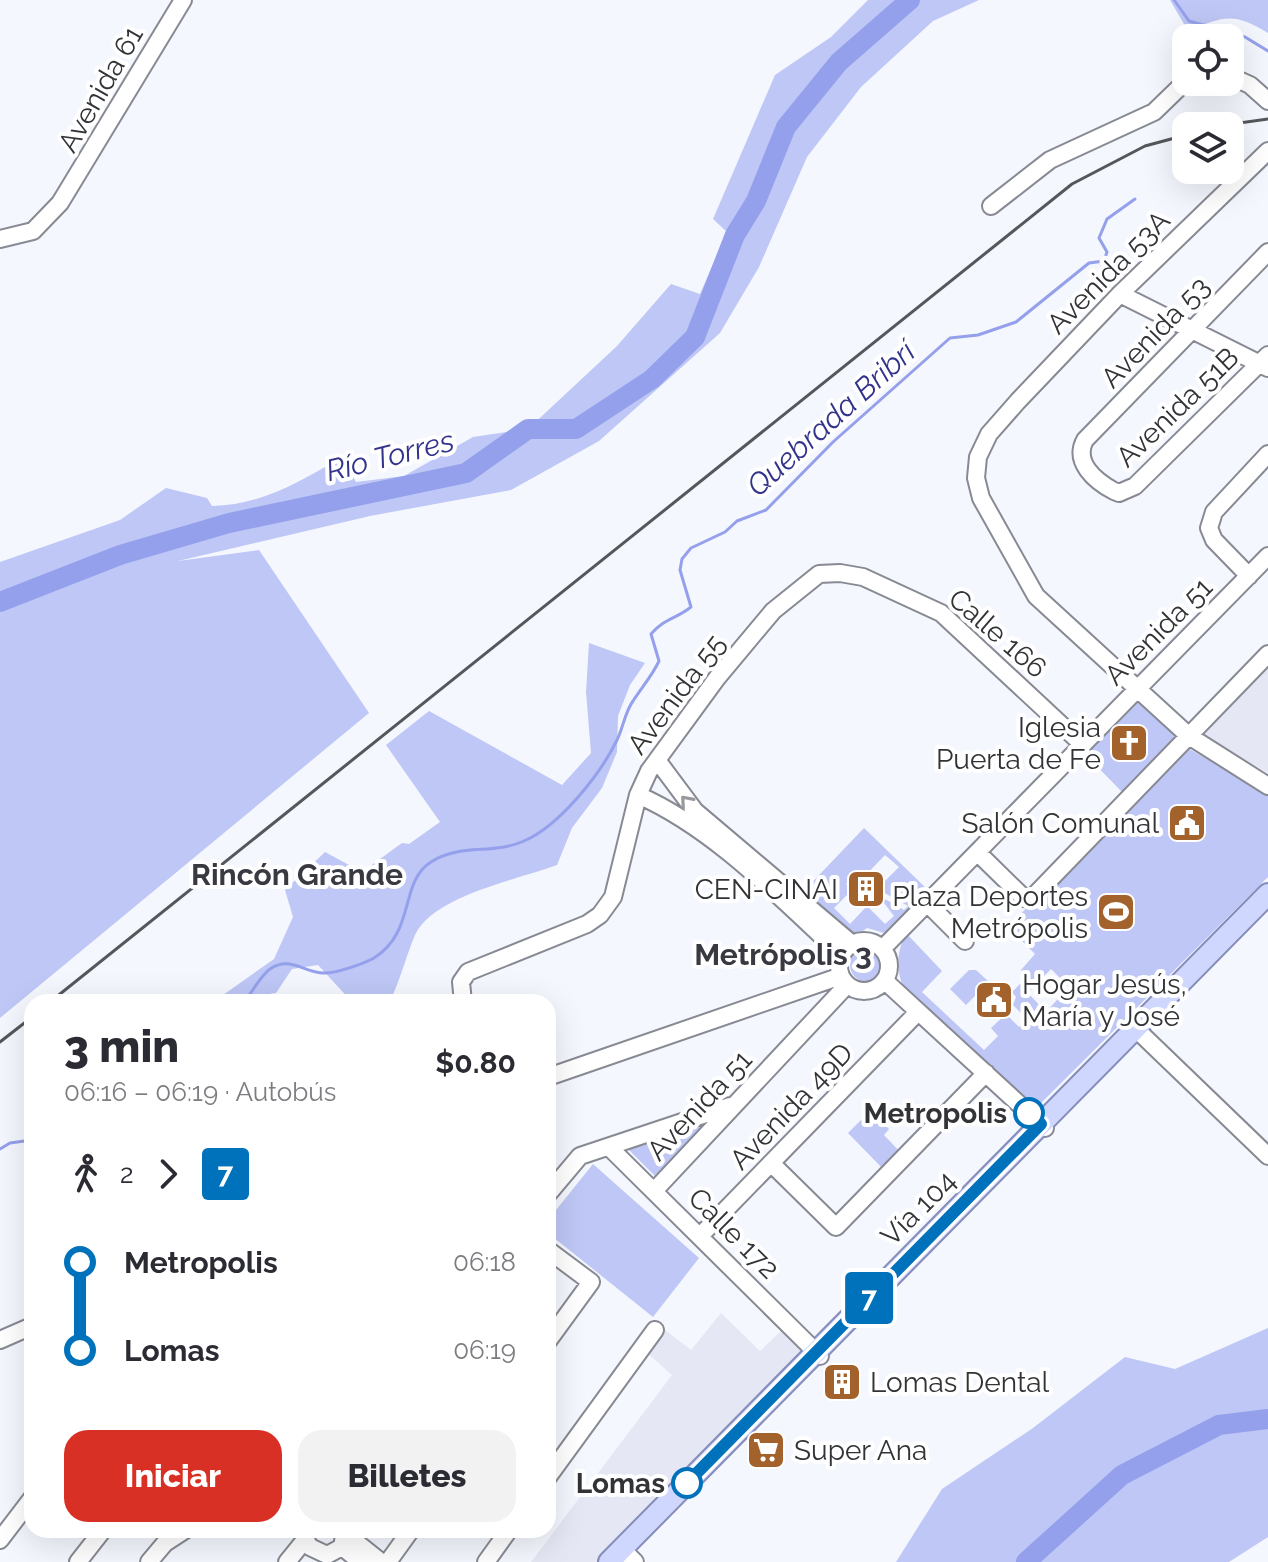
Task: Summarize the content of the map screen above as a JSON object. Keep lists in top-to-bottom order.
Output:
{
  "streets": {
    "main road": ["Vía 104"],
    "street": [
      "Avenida 61",
      "Avenida 53A",
      "Avenida 53",
      "Avenida 51B",
      "Avenida 51",
      "Calle 166",
      "Avenida 55",
      "Avenida 49D",
      "Calle 172"
    ]
  },
  "crossings": [
    ["Avenida 53A", "Avenida 51"],
    ["Avenida 53", "Avenida 51B"],
    ["Avenida 51", "Calle 166"],
    ["Avenida 51", "Calle 172"],
    ["Calle 166", "Avenida 55"],
    ["Avenida 49D", "Calle 172"],
    ["Vía 104", "Calle 172"]
  ],
  "districts": ["Rincón Grande", "Metrópolis 3"],
  "water": ["Quebrada Bribrí", "Río Torres"],
  "places": {
    "church": ["Iglesia Puerta de Fe"],
    "public building": ["Salón Comunal", "Hogar Jesús, María y José"],
    "building": ["CEN-CINAI", "Lomas Dental"],
    "sports": ["Plaza Deportes Metrópolis"],
    "other": ["Metropolis", "Lomas"],
    "supermarket": ["Super Ana"]
  },
  "lines": ["bus line 7"],
  "page": {
    "on_map": "7",
    "heading": ["3 min", "06:16 – 06:19 · Autobús", "$0.80"],
    "legs": ["2", "7"],
    "list": [
      {
        "name": "Metropolis",
        "value": "06:18"
      },
      {
        "name": "Lomas",
        "value": "06:19"
      }
    ],
    "buttons": ["Iniciar", "Billetes"]
  }
}
